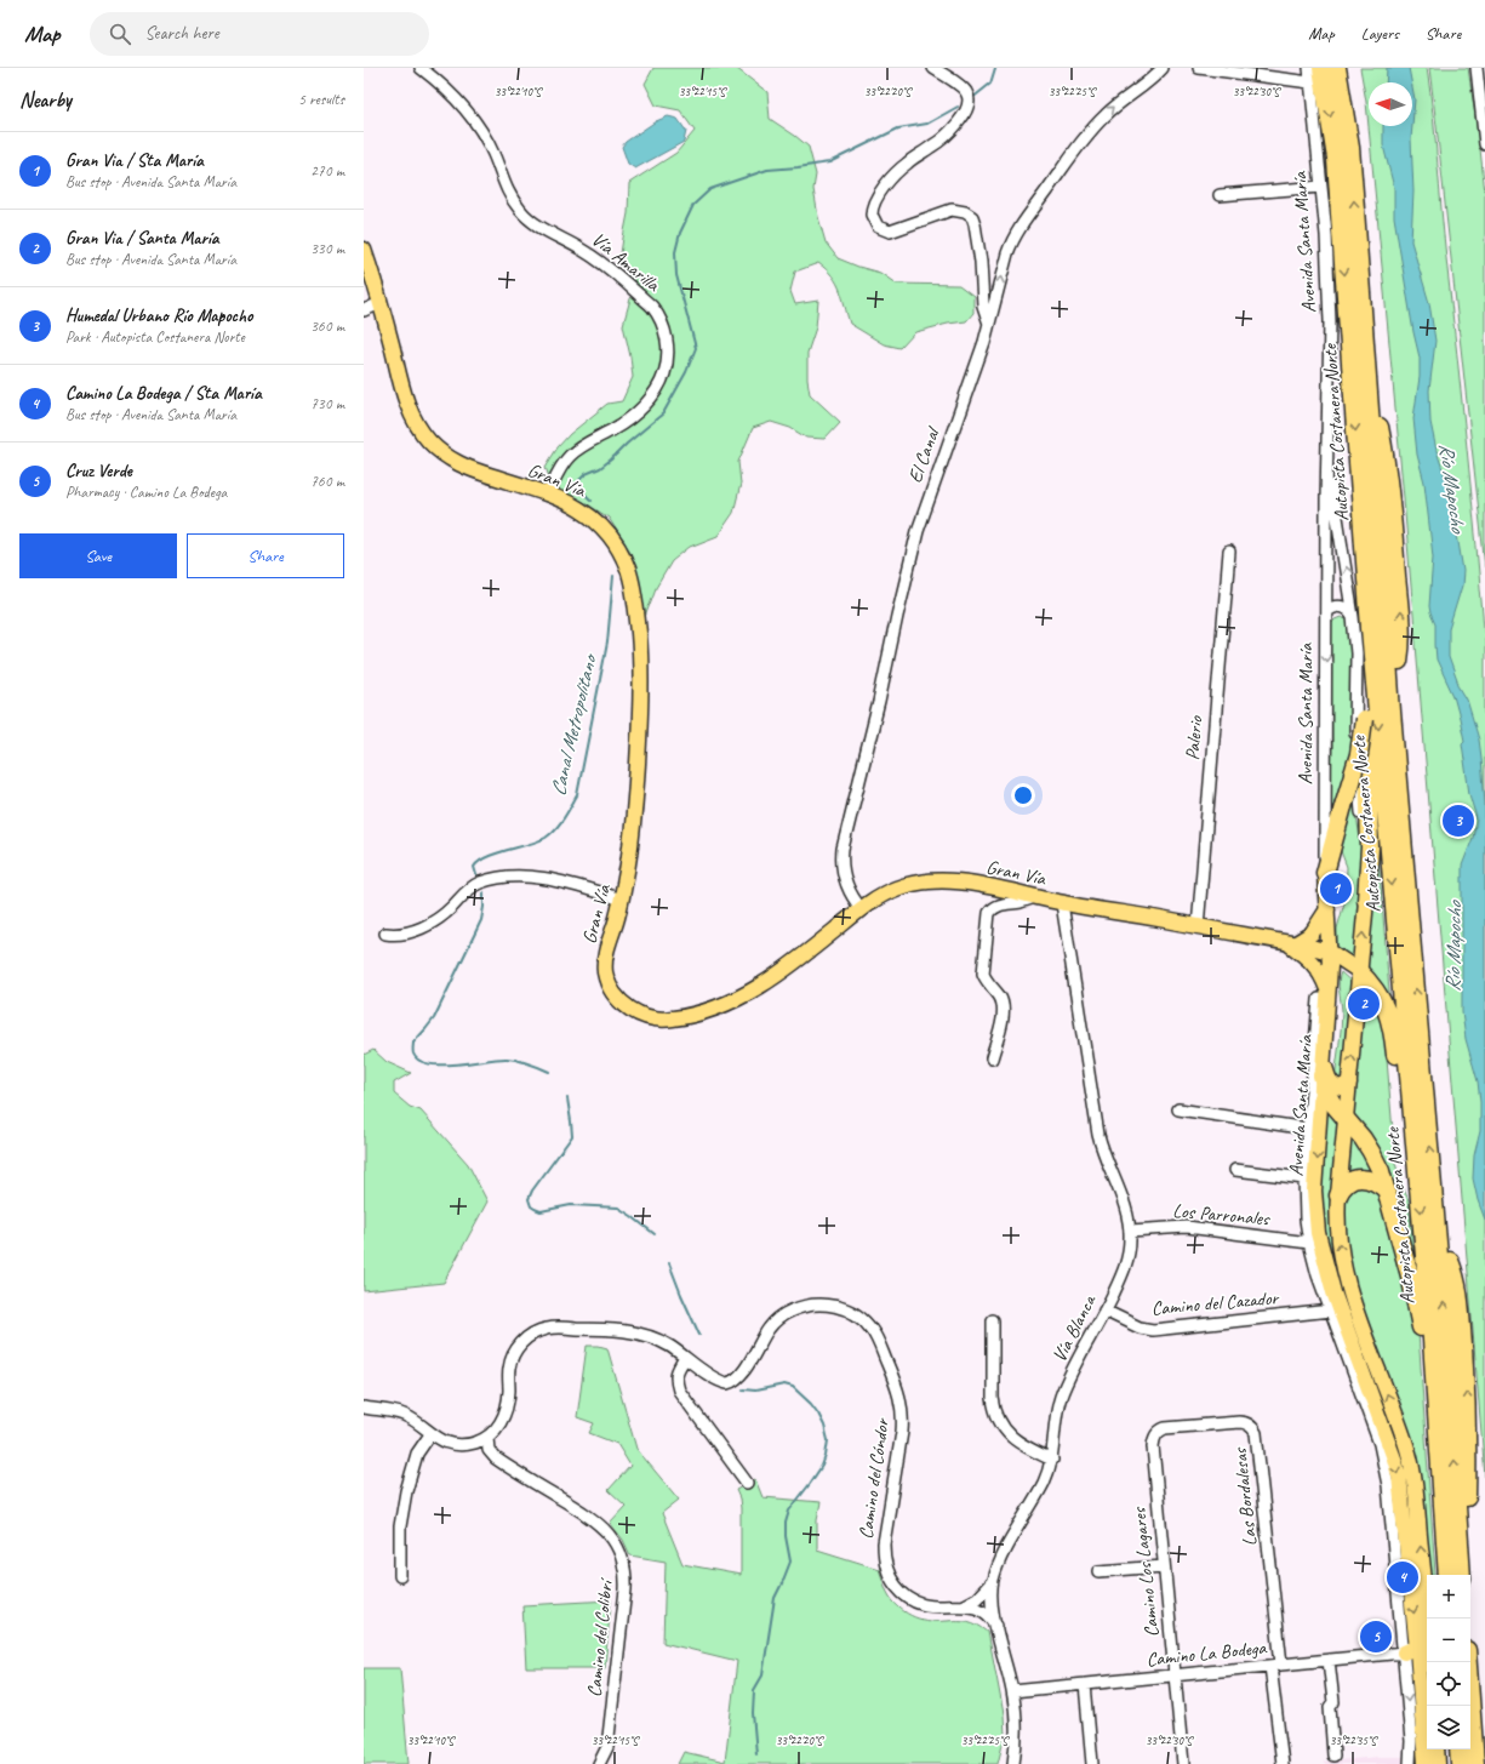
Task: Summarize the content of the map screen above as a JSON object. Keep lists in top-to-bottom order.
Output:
{
  "streets": {
    "highway": ["Autopista Costanera Norte"],
    "main road": ["Avenida Santa María", "Gran Vía"],
    "street": [
      "Vía Amarilla",
      "El Canal",
      "Palerio",
      "Los Parronales",
      "Camino del Cazador",
      "Vía Blanca",
      "Camino del Cóndor",
      "Las Bordalesas",
      "Camino Los Lagares",
      "Camino del Colibrí",
      "Camino La Bodega"
    ]
  },
  "crossings": [
    ["Avenida Santa María", "Gran Vía"],
    ["Avenida Santa María", "Los Parronales"],
    ["Avenida Santa María", "Camino del Cazador"],
    ["Avenida Santa María", "Camino La Bodega"],
    ["Vía Amarilla", "Gran Vía"],
    ["El Canal", "Gran Vía"],
    ["Gran Vía", "Palerio"],
    ["Gran Vía", "Vía Blanca"],
    ["Los Parronales", "Vía Blanca"],
    ["Camino del Cazador", "Vía Blanca"],
    ["Vía Blanca", "Camino del Cóndor"],
    ["Vía Blanca", "Camino La Bodega"],
    ["Camino del Cóndor", "Camino del Colibrí"],
    ["Las Bordalesas", "Camino Los Lagares"],
    ["Las Bordalesas", "Camino La Bodega"],
    ["Camino Los Lagares", "Camino La Bodega"]
  ],
  "water": ["Río Mapocho", "Canal Metropolitano"],
  "north": "left",
  "page": {
    "header": "Map",
    "search": "Search here",
    "nav": ["Map", "Layers", "Share"],
    "heading": ["Nearby", "5 results"],
    "list": [
      {
        "mark": "1",
        "name": "Gran Via / Sta María",
        "note": "Bus stop · Avenida Santa María",
        "value": "270 m"
      },
      {
        "mark": "2",
        "name": "Gran Via / Santa María",
        "note": "Bus stop · Avenida Santa María",
        "value": "330 m"
      },
      {
        "mark": "3",
        "name": "Humedal Urbano Río Mapocho",
        "note": "Park · Autopista Costanera Norte",
        "value": "360 m"
      },
      {
        "mark": "4",
        "name": "Camino La Bodega / Sta María",
        "note": "Bus stop · Avenida Santa María",
        "value": "730 m"
      },
      {
        "mark": "5",
        "name": "Cruz Verde",
        "note": "Pharmacy · Camino La Bodega",
        "value": "760 m"
      }
    ],
    "buttons": ["Save", "Share"],
    "pins": [
      "3",
      "1",
      "2",
      "4",
      "5"
    ],
    "map_buttons": ["+", "−"]
  },
  "coordinates": [
    "33°22'10\"S",
    "33°22'15\"S",
    "33°22'20\"S",
    "33°22'25\"S",
    "33°22'30\"S",
    "33°22'35\"S"
  ]
}
